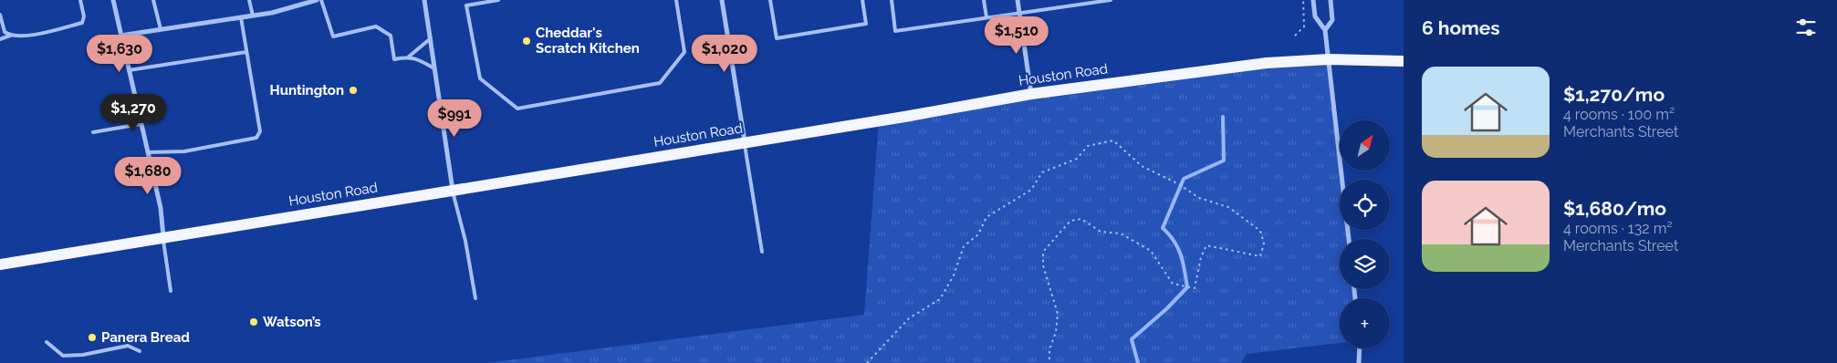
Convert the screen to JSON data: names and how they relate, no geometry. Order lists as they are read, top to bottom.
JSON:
{
  "streets": {
    "main road": ["Houston Road"]
  },
  "places": [
    "Cheddar's Scratch Kitchen",
    "Huntington",
    "Watson’s",
    "Panera Bread"
  ],
  "north": "top right",
  "page": {
    "heading": "6 homes",
    "price": [
      "$1,510",
      "$1,630",
      "$1,020",
      "$1,270",
      "$991",
      "$1,680"
    ],
    "list": [
      {
        "name": "$1,270/mo",
        "note": "4 rooms · 100 m² · Merchants Street"
      },
      {
        "name": "$1,680/mo",
        "note": "4 rooms · 132 m² · Merchants Street"
      }
    ],
    "map_buttons": "+"
  }
}
